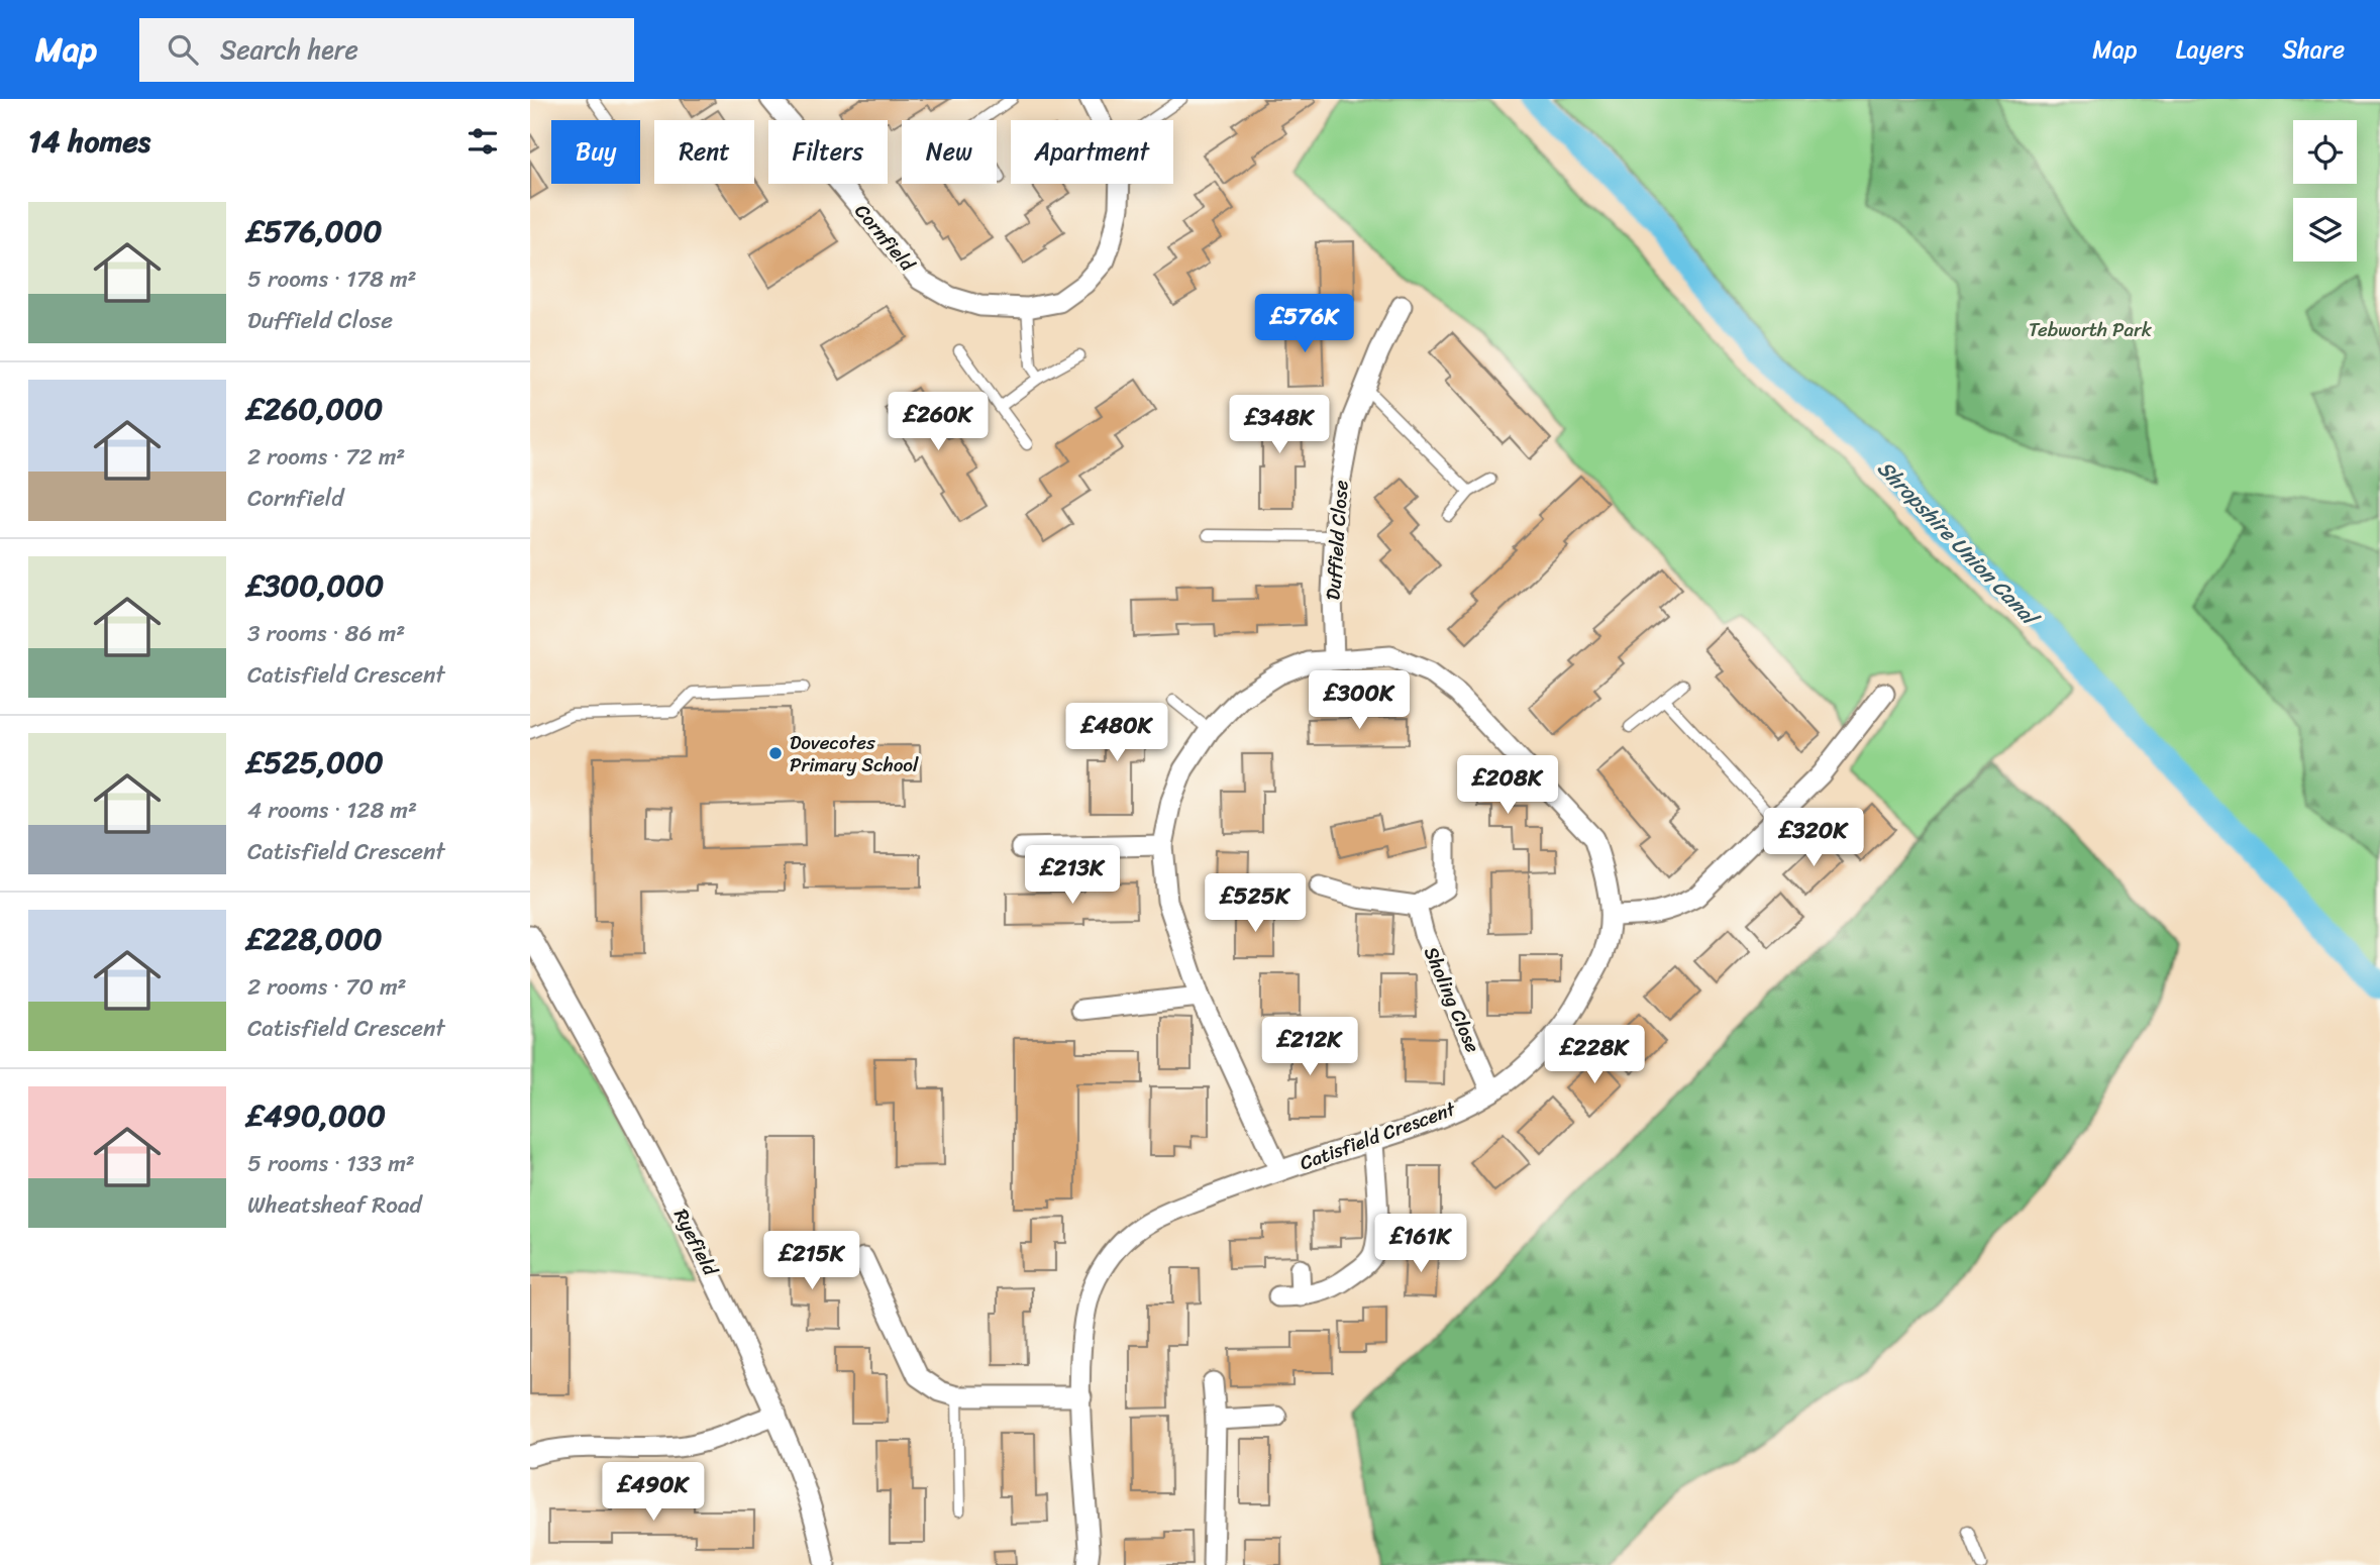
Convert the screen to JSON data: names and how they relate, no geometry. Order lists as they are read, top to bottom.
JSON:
{
  "streets": {
    "street": [
      "Cornfield",
      "Duffield Close",
      "Sholing Close",
      "Catisfield Crescent",
      "Ryefield"
    ]
  },
  "crossings": [
    ["Duffield Close", "Catisfield Crescent"],
    ["Sholing Close", "Catisfield Crescent"]
  ],
  "water": ["Shropshire Union Canal"],
  "parks": ["Tebworth Park"],
  "places": ["Dovecotes Primary School"],
  "page": {
    "header": "Map",
    "search": "Search here",
    "nav": ["Map", "Layers", "Share"],
    "heading": "14 homes",
    "chip": [
      "Buy",
      "Rent",
      "Filters",
      "New",
      "Apartment"
    ],
    "list": [
      {
        "name": "£576,000",
        "note": "5 rooms · 178 m² · Duffield Close"
      },
      {
        "name": "£260,000",
        "note": "2 rooms · 72 m² · Cornfield"
      },
      {
        "name": "£300,000",
        "note": "3 rooms · 86 m² · Catisfield Crescent"
      },
      {
        "name": "£525,000",
        "note": "4 rooms · 128 m² · Catisfield Crescent"
      },
      {
        "name": "£228,000",
        "note": "2 rooms · 70 m² · Catisfield Crescent"
      },
      {
        "name": "£490,000",
        "note": "5 rooms · 133 m² · Wheatsheaf Road"
      }
    ],
    "price": [
      "£576K",
      "£260K",
      "£348K",
      "£300K",
      "£480K",
      "£208K",
      "£320K",
      "£213K",
      "£525K",
      "£212K",
      "£228K",
      "£161K",
      "£215K",
      "£490K"
    ]
  }
}
